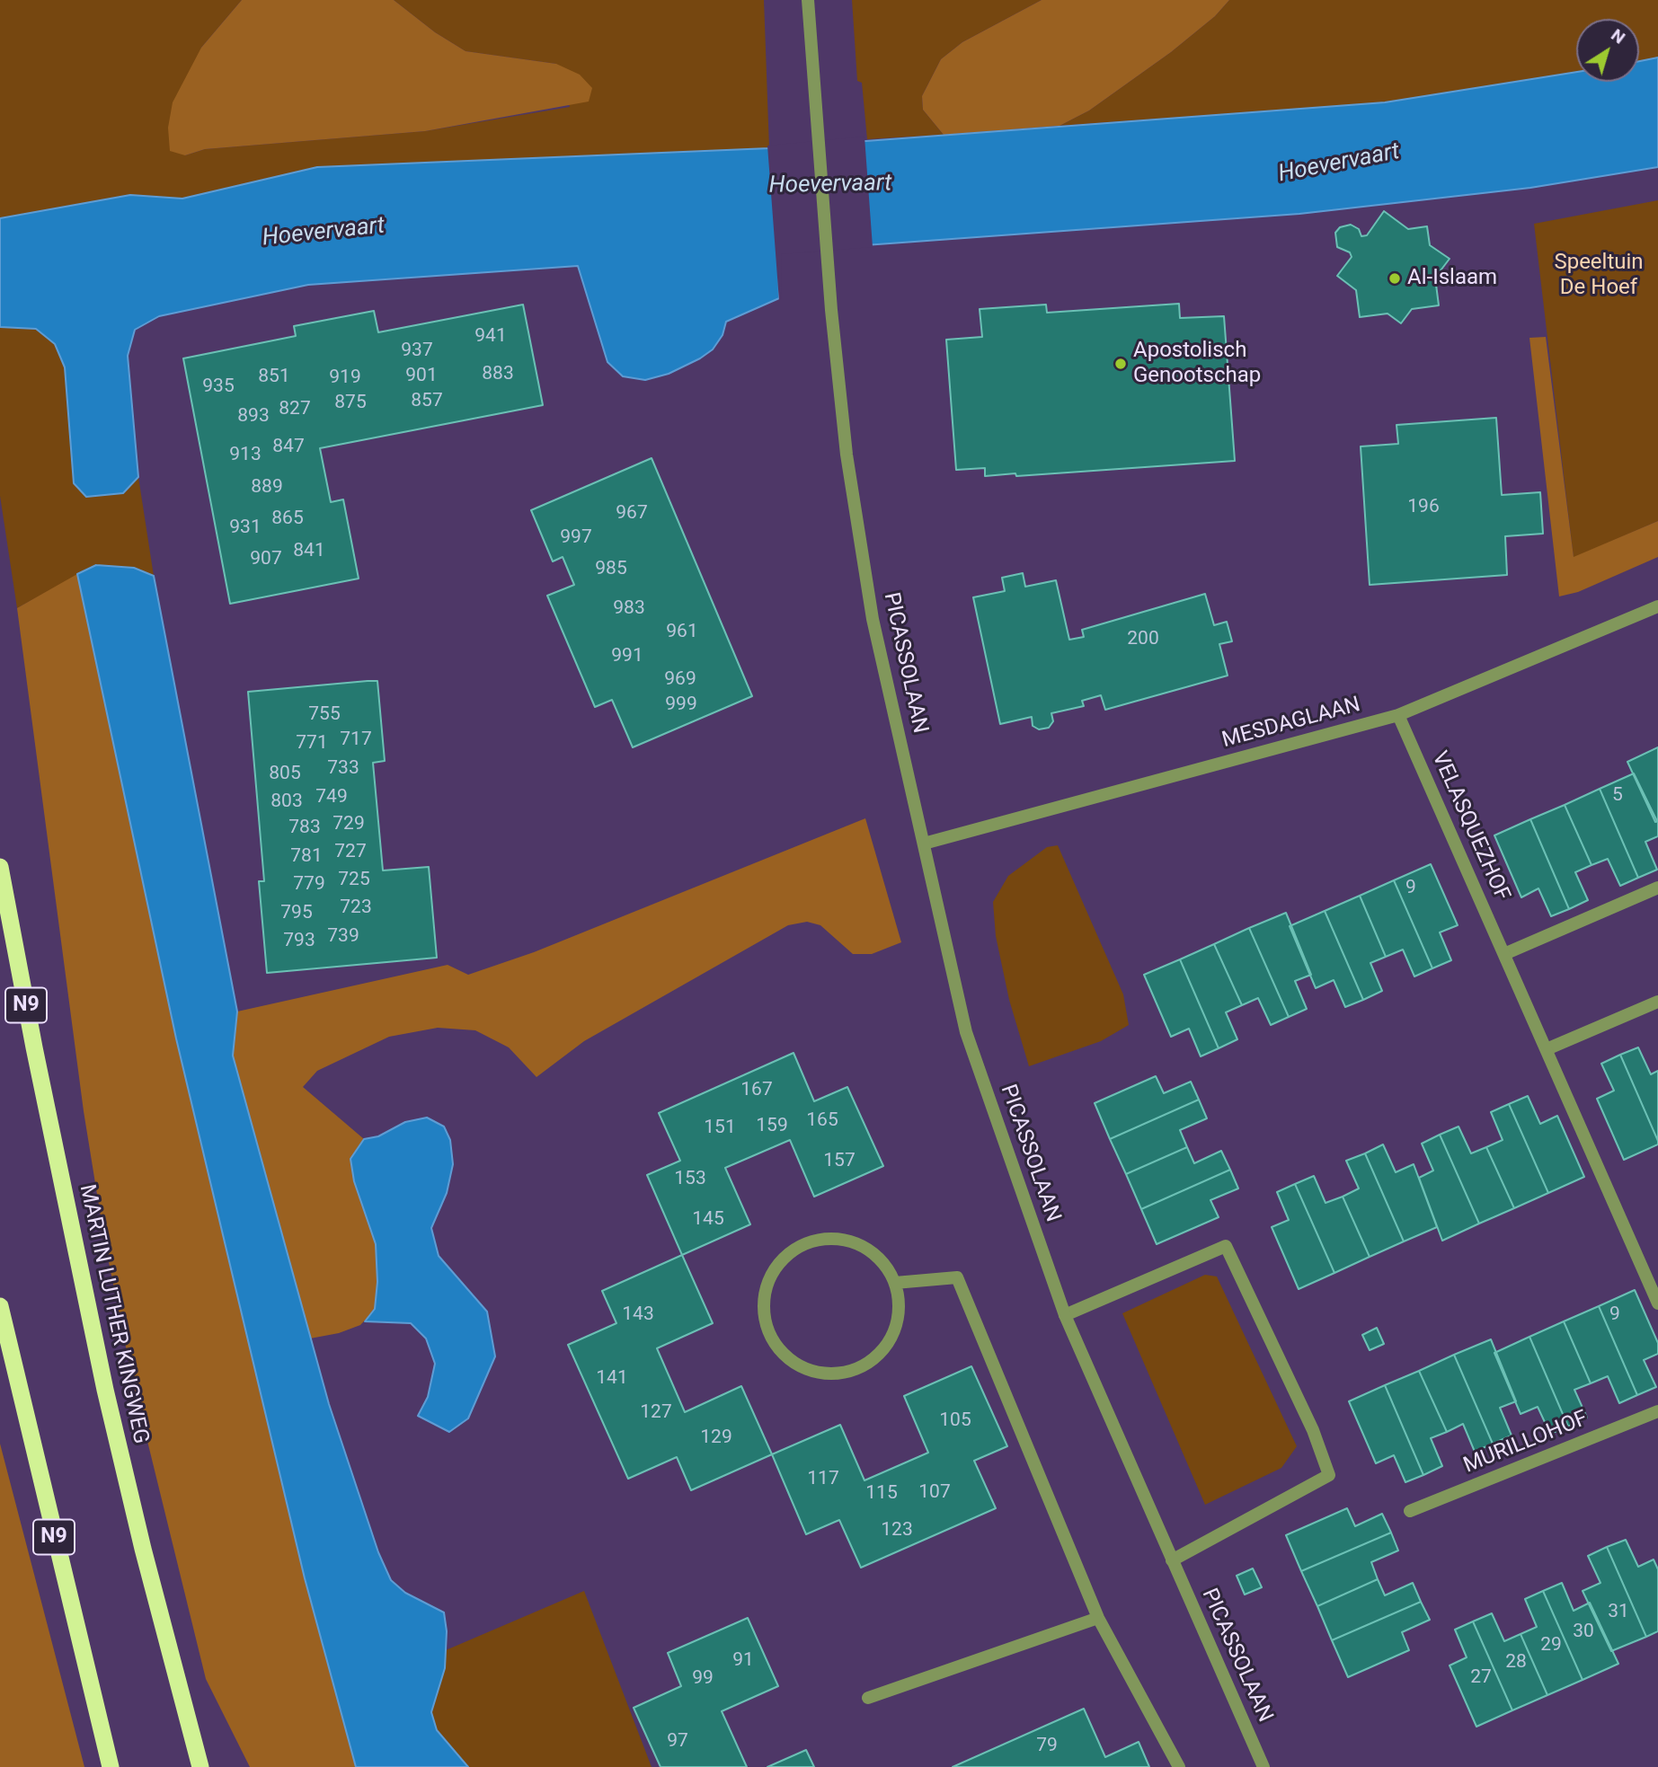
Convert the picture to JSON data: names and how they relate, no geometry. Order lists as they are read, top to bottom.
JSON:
{
  "streets": {
    "highway": ["N9", "MARTIN LUTHER KINGWEG"],
    "street": [
      "PICASSOLAAN",
      "MESDAGLAAN",
      "VELASQUEZHOF",
      "MURILLOHOF"
    ]
  },
  "crossings": [
    ["PICASSOLAAN", "MESDAGLAAN"],
    ["MESDAGLAAN", "VELASQUEZHOF"]
  ],
  "water": ["Hoevervaart"],
  "parks": ["Speeltuin De Hoef"],
  "places": ["Al-Islaam", "Apostolisch Genootschap"],
  "house_numbers": [
    "941",
    "937",
    "883",
    "901",
    "851",
    "919",
    "935",
    "857",
    "875",
    "827",
    "893",
    "847",
    "913",
    "889",
    "196",
    "967",
    "865",
    "931",
    "997",
    "841",
    "907",
    "985",
    "983",
    "961",
    "200",
    "991",
    "969",
    "999",
    "755",
    "717",
    "771",
    "733",
    "805",
    "5",
    "749",
    "803",
    "729",
    "783",
    "727",
    "781",
    "725",
    "779",
    "9",
    "723",
    "795",
    "739",
    "793",
    "167",
    "165",
    "159",
    "151",
    "157",
    "153",
    "145",
    "143",
    "9",
    "141",
    "127",
    "105",
    "129",
    "117",
    "107",
    "115",
    "123",
    "31",
    "30",
    "29",
    "91",
    "28",
    "27",
    "99",
    "97",
    "79"
  ],
  "north": "top right"
}
